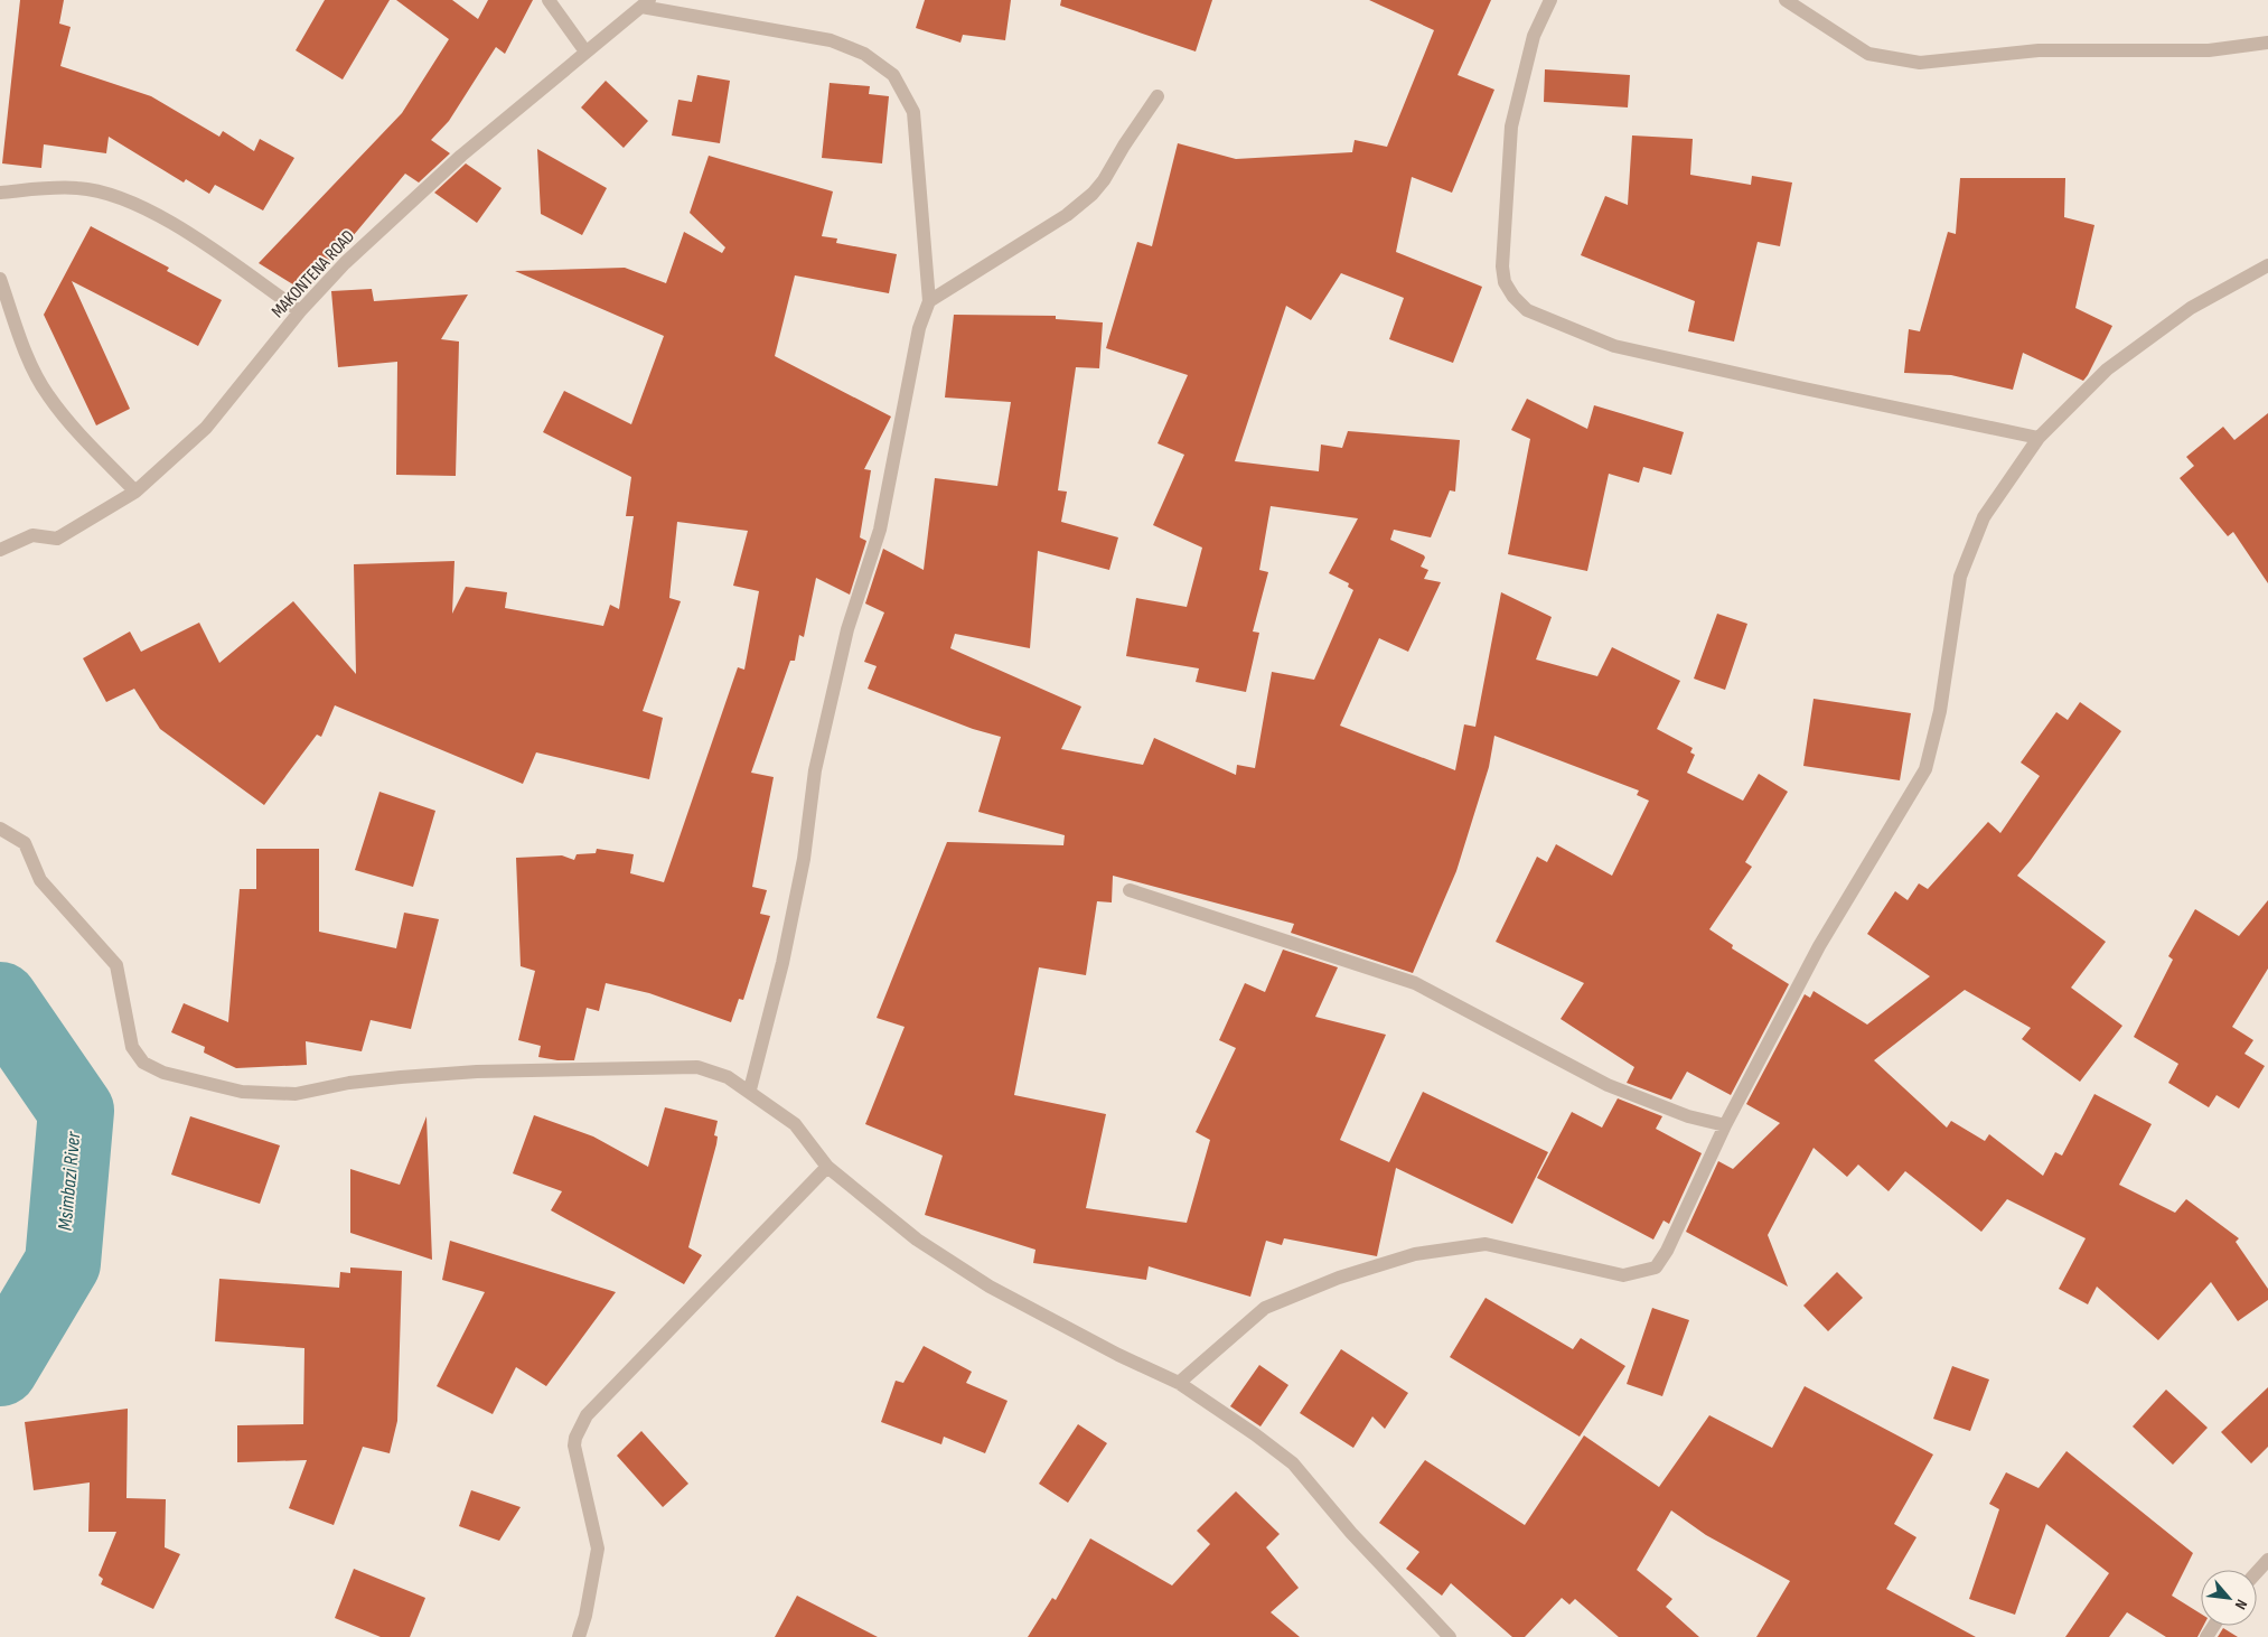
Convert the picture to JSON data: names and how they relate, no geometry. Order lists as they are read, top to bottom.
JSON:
{
  "streets": {
    "street": ["MAKONTENA ROAD"]
  },
  "water": ["Msimbazi River"],
  "north": "bottom right"
}
